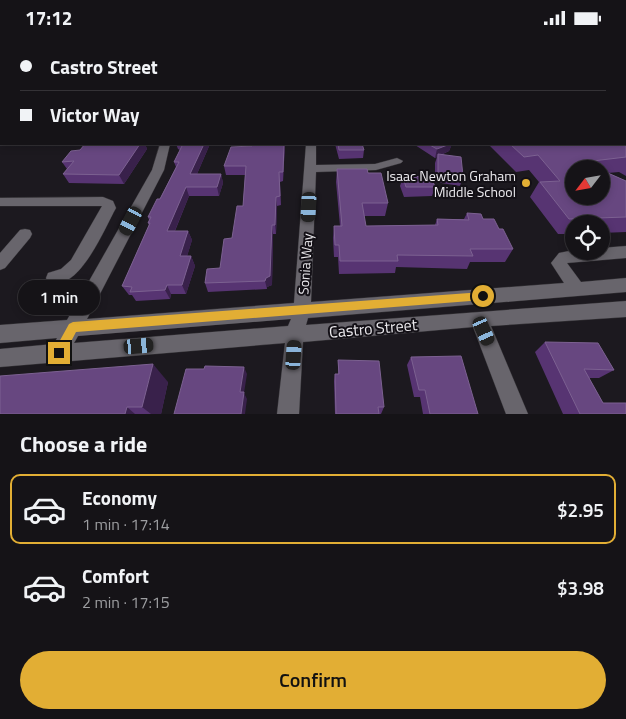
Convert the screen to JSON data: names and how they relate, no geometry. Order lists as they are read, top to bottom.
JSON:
{
  "streets": {
    "street": ["Sonia Way", "Castro Street"]
  },
  "crossings": [
    ["Sonia Way", "Castro Street"]
  ],
  "places": ["Isaac Newton Graham Middle School"],
  "north": "bottom left",
  "page": {
    "status": "17:12",
    "banner": ["Castro Street", "Victor Way"],
    "bubble": "1 min",
    "heading": "Choose a ride",
    "list": [
      {
        "name": "Economy",
        "note": "1 min · 17:14",
        "value": "$2.95"
      },
      {
        "name": "Comfort",
        "note": "2 min · 17:15",
        "value": "$3.98"
      }
    ],
    "buttons": "Confirm"
  }
}
